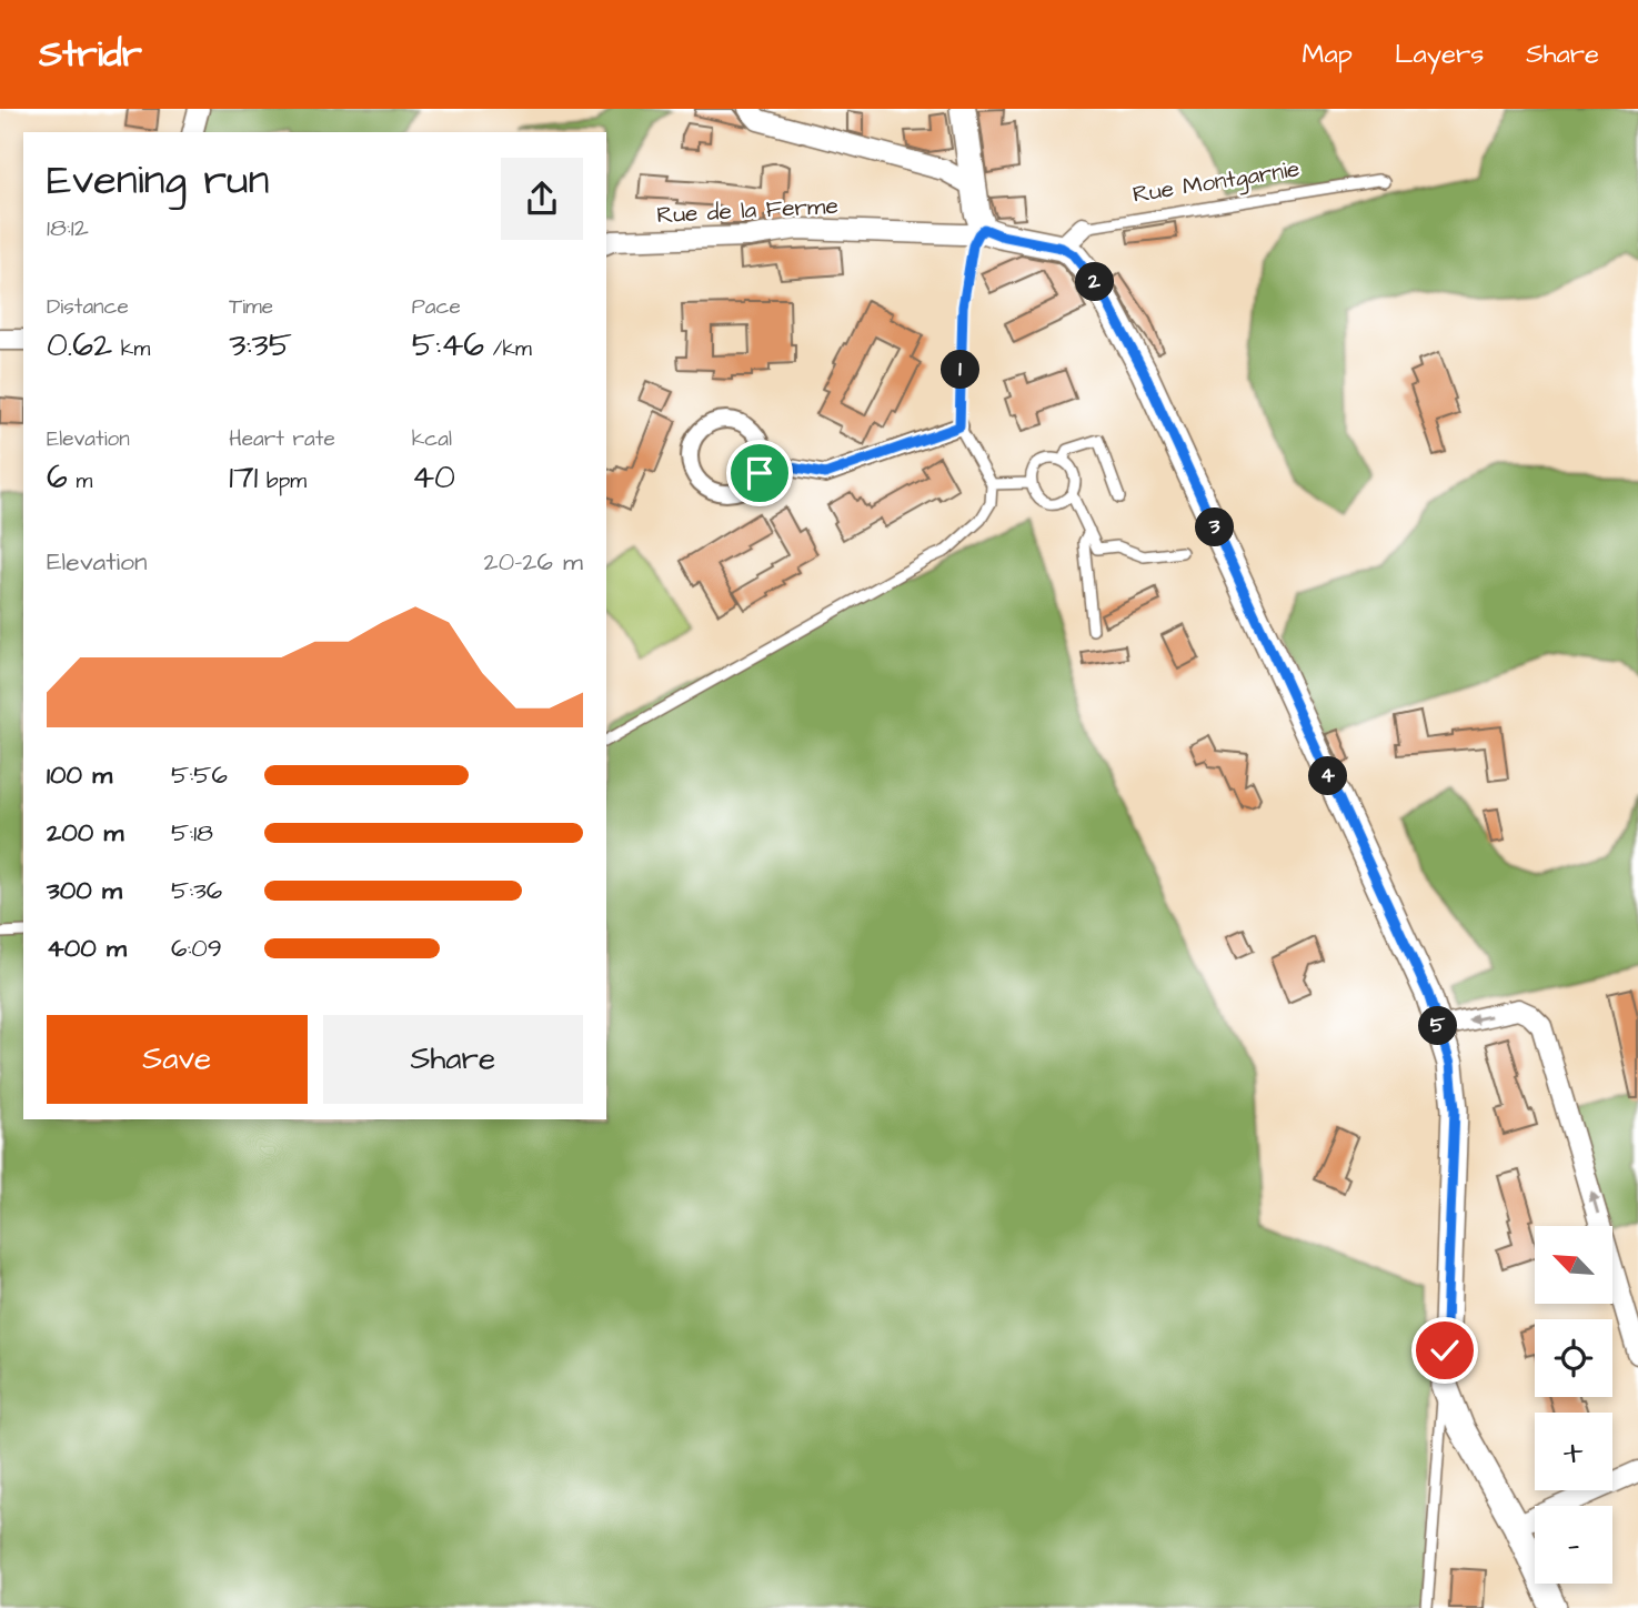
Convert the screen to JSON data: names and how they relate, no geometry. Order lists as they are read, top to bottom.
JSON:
{
  "streets": {
    "street": ["Rue Montgarnie", "Rue de la Ferme"]
  },
  "north": "top left",
  "page": {
    "header": "Stridr",
    "nav": ["Map", "Layers", "Share"],
    "heading": ["Evening run", "18:12"],
    "pins": [
      "2",
      "1",
      "3",
      "4",
      "5"
    ],
    "stats": [
      ["Distance", "0.62 km"],
      ["Time", "3:35"],
      ["Pace", "5:46 /km"],
      ["Elevation", "6 m"],
      ["Heart rate", "171 bpm"],
      ["kcal", "40"]
    ],
    "chart": ["Elevation", "20–26 m"],
    "list": [
      {
        "name": "100 m",
        "note": "5:56"
      },
      {
        "name": "200 m",
        "note": "5:18"
      },
      {
        "name": "300 m",
        "note": "5:36"
      },
      {
        "name": "400 m",
        "note": "6:09"
      }
    ],
    "buttons": ["Save", "Share"],
    "map_buttons": ["+", "−"]
  }
}
